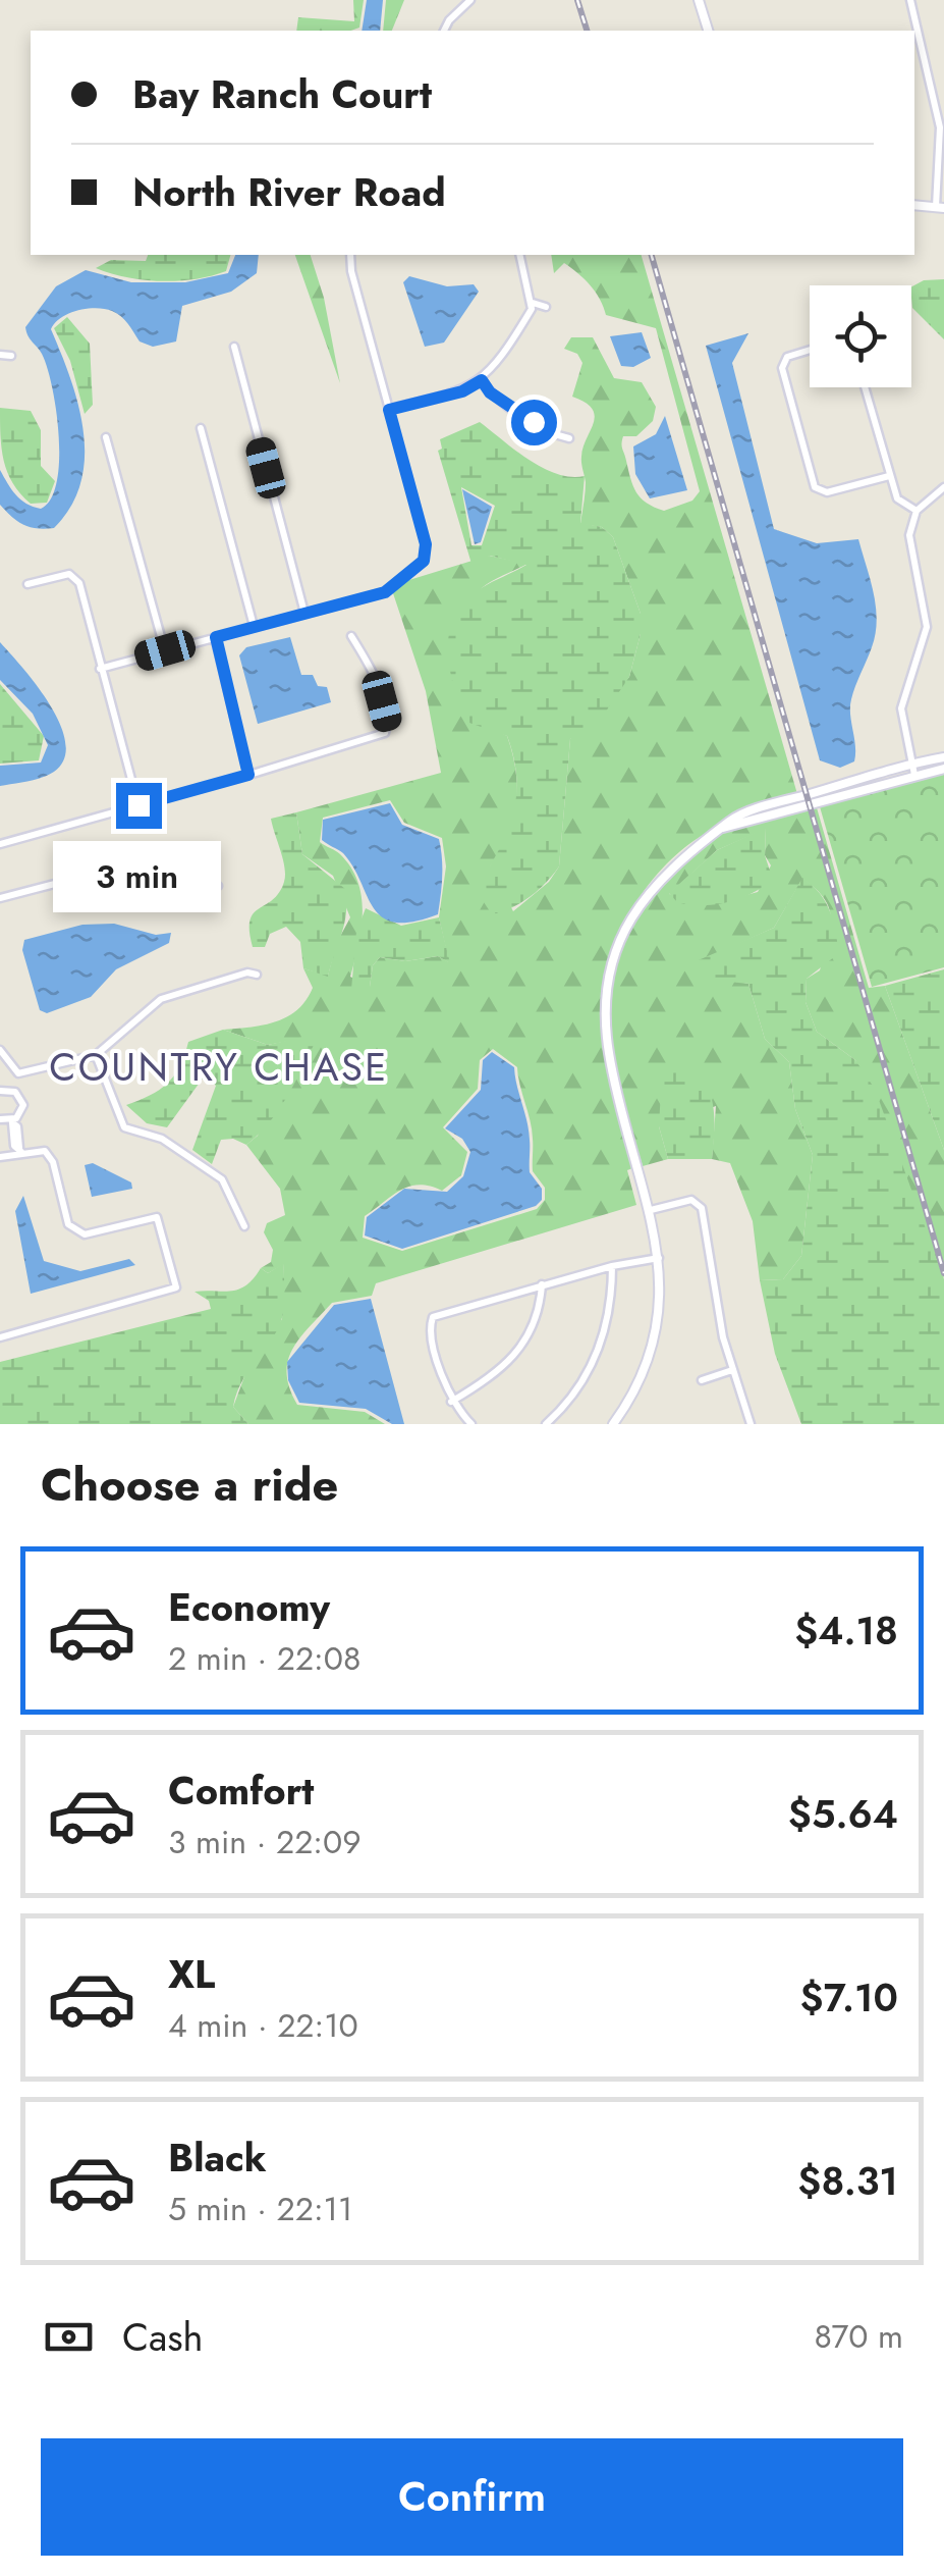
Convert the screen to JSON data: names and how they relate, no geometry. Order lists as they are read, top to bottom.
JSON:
{
  "districts": ["COUNTRY CHASE"],
  "page": {
    "banner": ["Bay Ranch Court", "North River Road"],
    "bubble": "3 min",
    "heading": "Choose a ride",
    "list": [
      {
        "name": "Economy",
        "note": "2 min · 22:08",
        "value": "$4.18"
      },
      {
        "name": "Comfort",
        "note": "3 min · 22:09",
        "value": "$5.64"
      },
      {
        "name": "XL",
        "note": "4 min · 22:10",
        "value": "$7.10"
      },
      {
        "name": "Black",
        "note": "5 min · 22:11",
        "value": "$8.31"
      }
    ],
    "pay": ["Cash", "870 m"],
    "buttons": "Confirm"
  }
}
